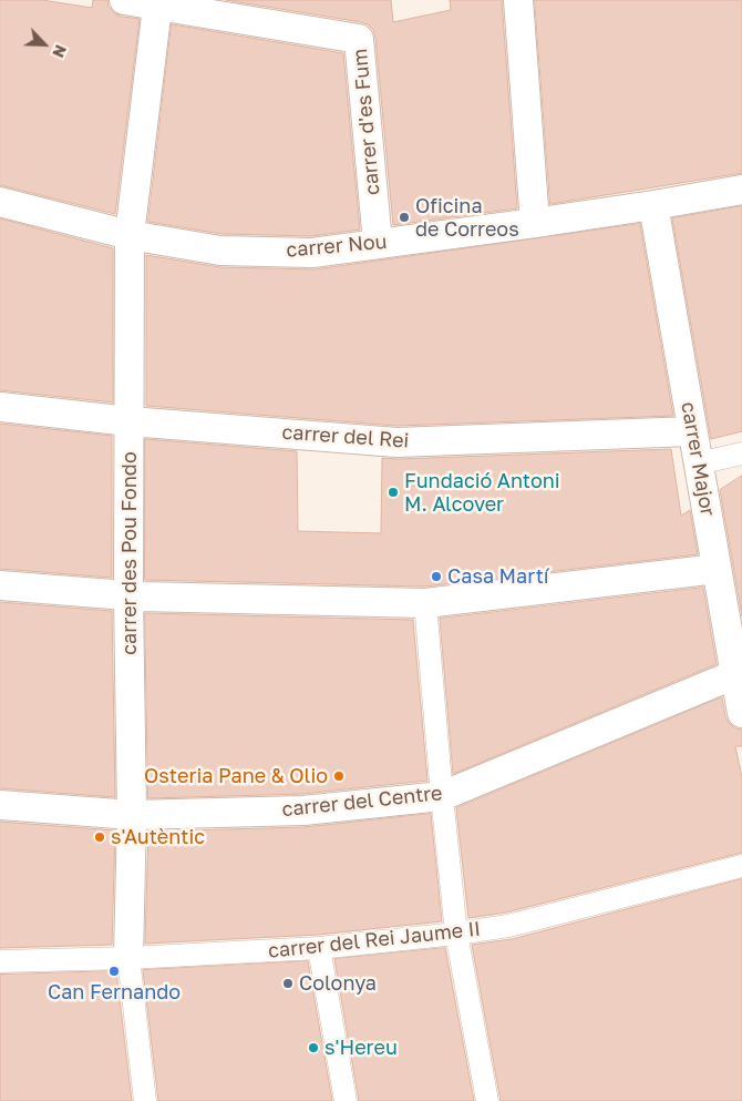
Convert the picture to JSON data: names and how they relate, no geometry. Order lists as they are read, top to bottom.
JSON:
{
  "streets": {
    "street": [
      "carrer d'es Fum",
      "carrer Nou",
      "carrer del Rei",
      "carrer Major",
      "carrer des Pou Fondo",
      "carrer del Centre",
      "carrer del Rei Jaume II"
    ]
  },
  "crossings": [
    ["carrer d'es Fum", "carrer Nou"],
    ["carrer d'es Fum", "carrer des Pou Fondo"],
    ["carrer Nou", "carrer Major"],
    ["carrer Nou", "carrer des Pou Fondo"],
    ["carrer del Rei", "carrer Major"],
    ["carrer del Rei", "carrer des Pou Fondo"],
    ["carrer Major", "carrer del Centre"],
    ["carrer des Pou Fondo", "carrer del Centre"],
    ["carrer des Pou Fondo", "carrer del Rei Jaume II"]
  ],
  "places": [
    "Oficina de Correos",
    "Fundació Antoni M. Alcover",
    "Casa Martí",
    "Osteria Pane & Olio",
    "s'Autèntic",
    "Can Fernando",
    "Colonya",
    "s'Hereu"
  ],
  "north": "bottom right"
}
